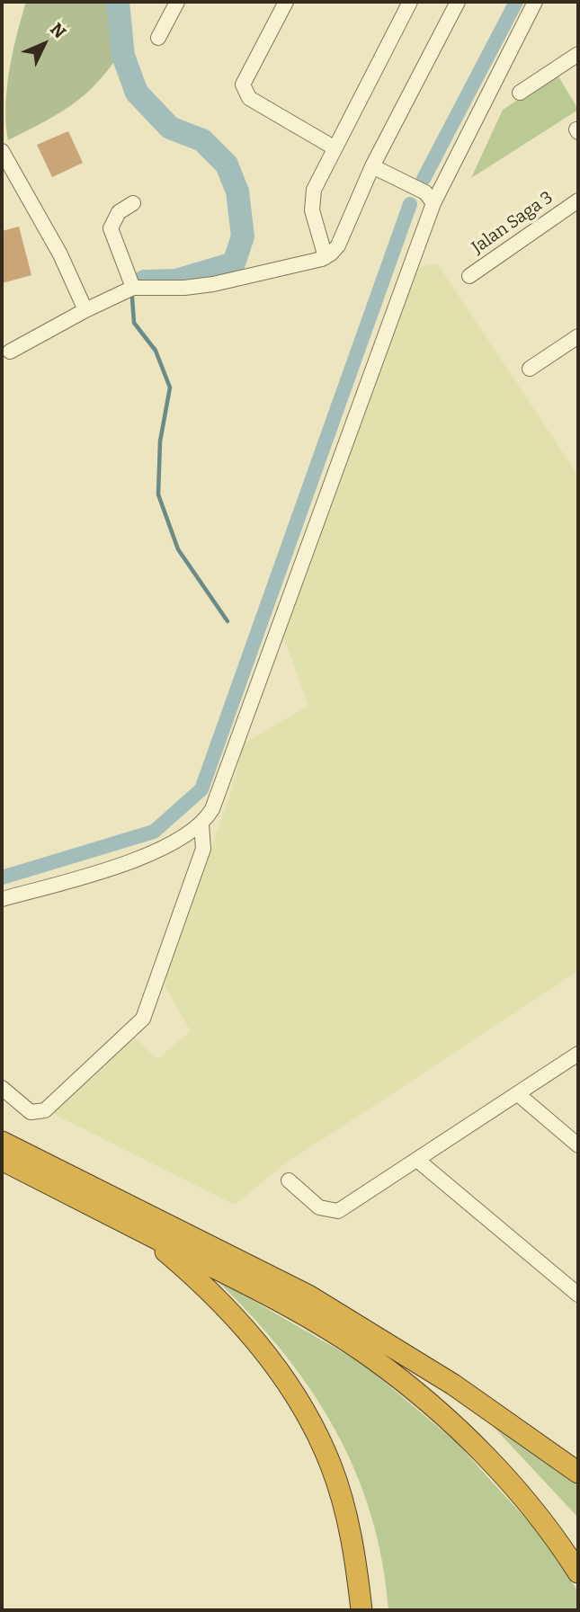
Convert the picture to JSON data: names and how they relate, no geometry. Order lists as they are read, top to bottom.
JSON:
{
  "streets": {
    "street": ["Jalan Saga 3"]
  },
  "north": "top right"
}
